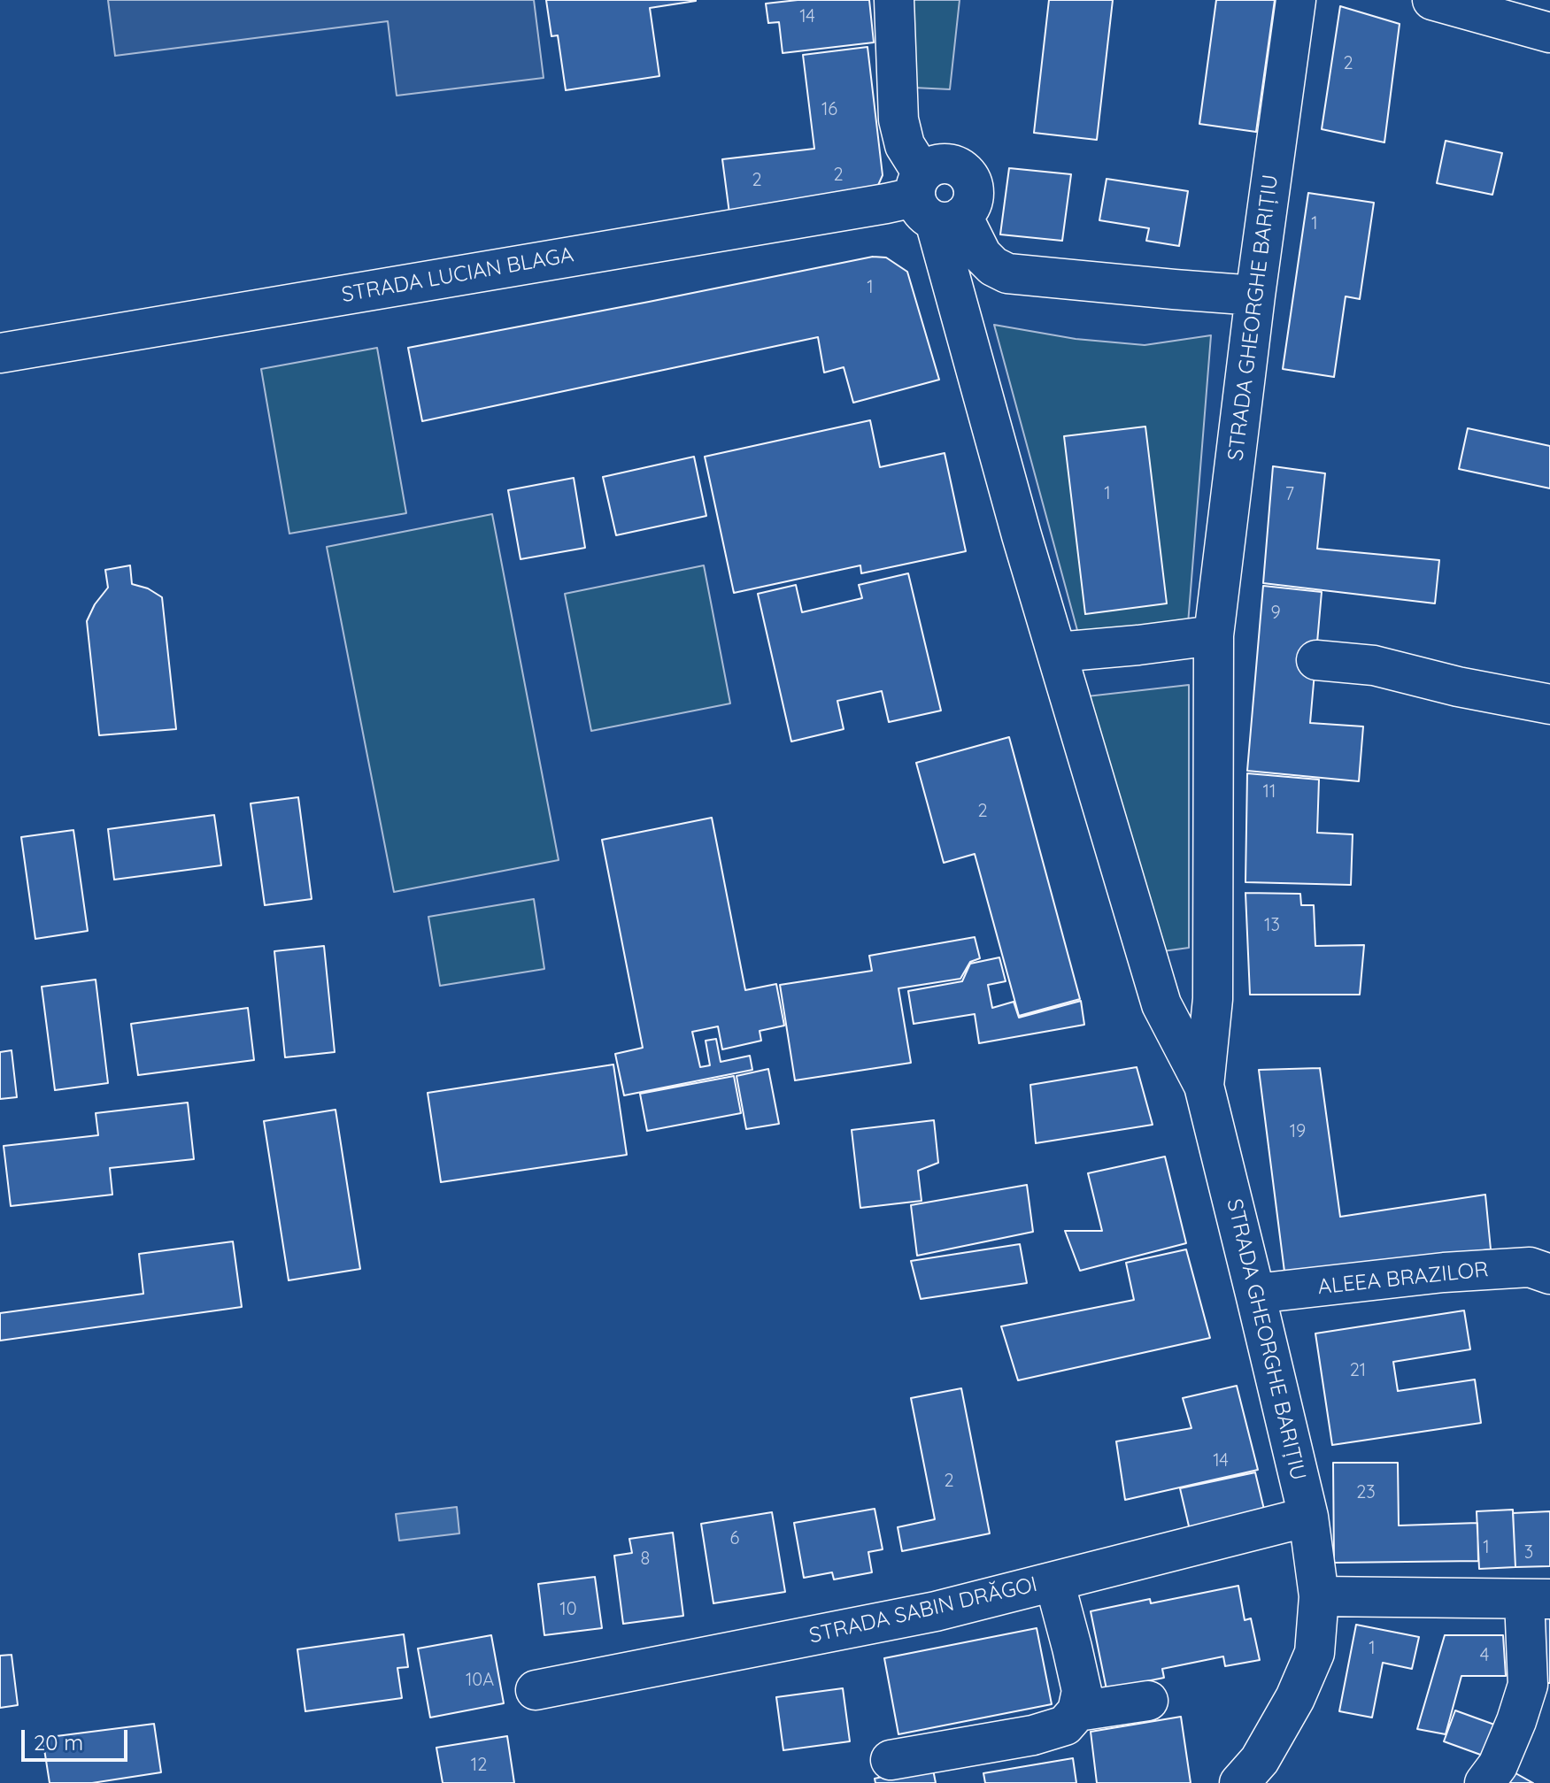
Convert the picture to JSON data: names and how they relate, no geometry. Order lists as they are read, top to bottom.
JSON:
{
  "streets": {
    "street": [
      "STRADA LUCIAN BLAGA",
      "STRADA GHEORGHE BARIȚIU",
      "ALEEA BRAZILOR",
      "STRADA SABIN DRĂGOI"
    ]
  },
  "crossings": [
    ["STRADA LUCIAN BLAGA", "STRADA GHEORGHE BARIȚIU"],
    ["STRADA GHEORGHE BARIȚIU", "ALEEA BRAZILOR"],
    ["STRADA GHEORGHE BARIȚIU", "STRADA SABIN DRĂGOI"]
  ],
  "house_numbers": [
    "14",
    "2",
    "16",
    "2",
    "2",
    "1",
    "1",
    "1",
    "7",
    "9",
    "11",
    "2",
    "13",
    "19",
    "21",
    "14",
    "2",
    "23",
    "6",
    "1",
    "3",
    "8",
    "10",
    "1",
    "4",
    "10A",
    "12"
  ],
  "scale_bar": "20 m"
}
